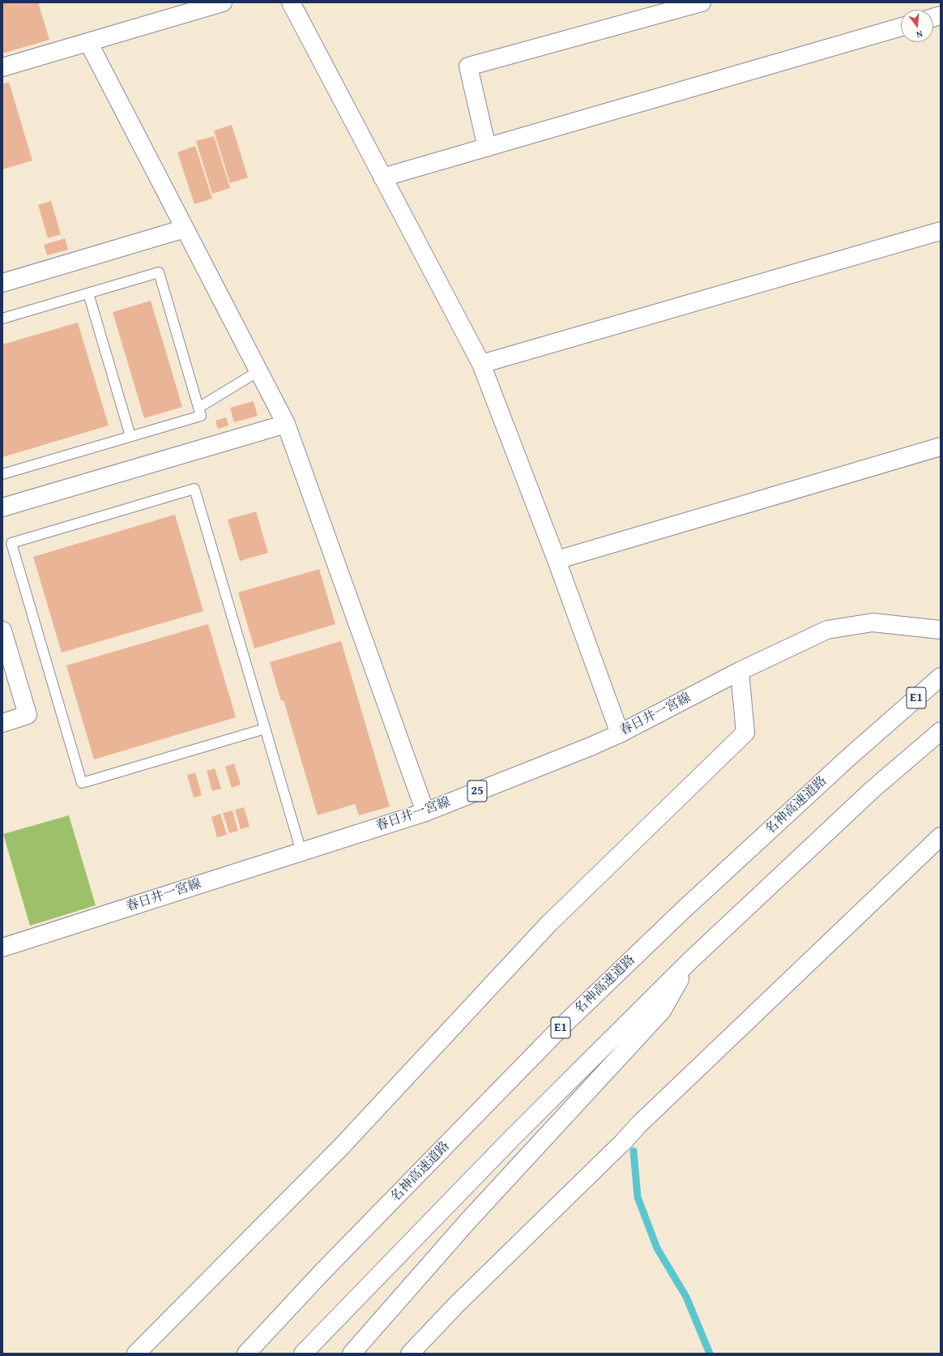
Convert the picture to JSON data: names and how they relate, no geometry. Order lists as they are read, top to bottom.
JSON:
{
  "streets": {
    "main road": [
      "E1",
      "春日井一宮線",
      "25",
      "名神高速道路"
    ]
  },
  "north": "bottom"
}
